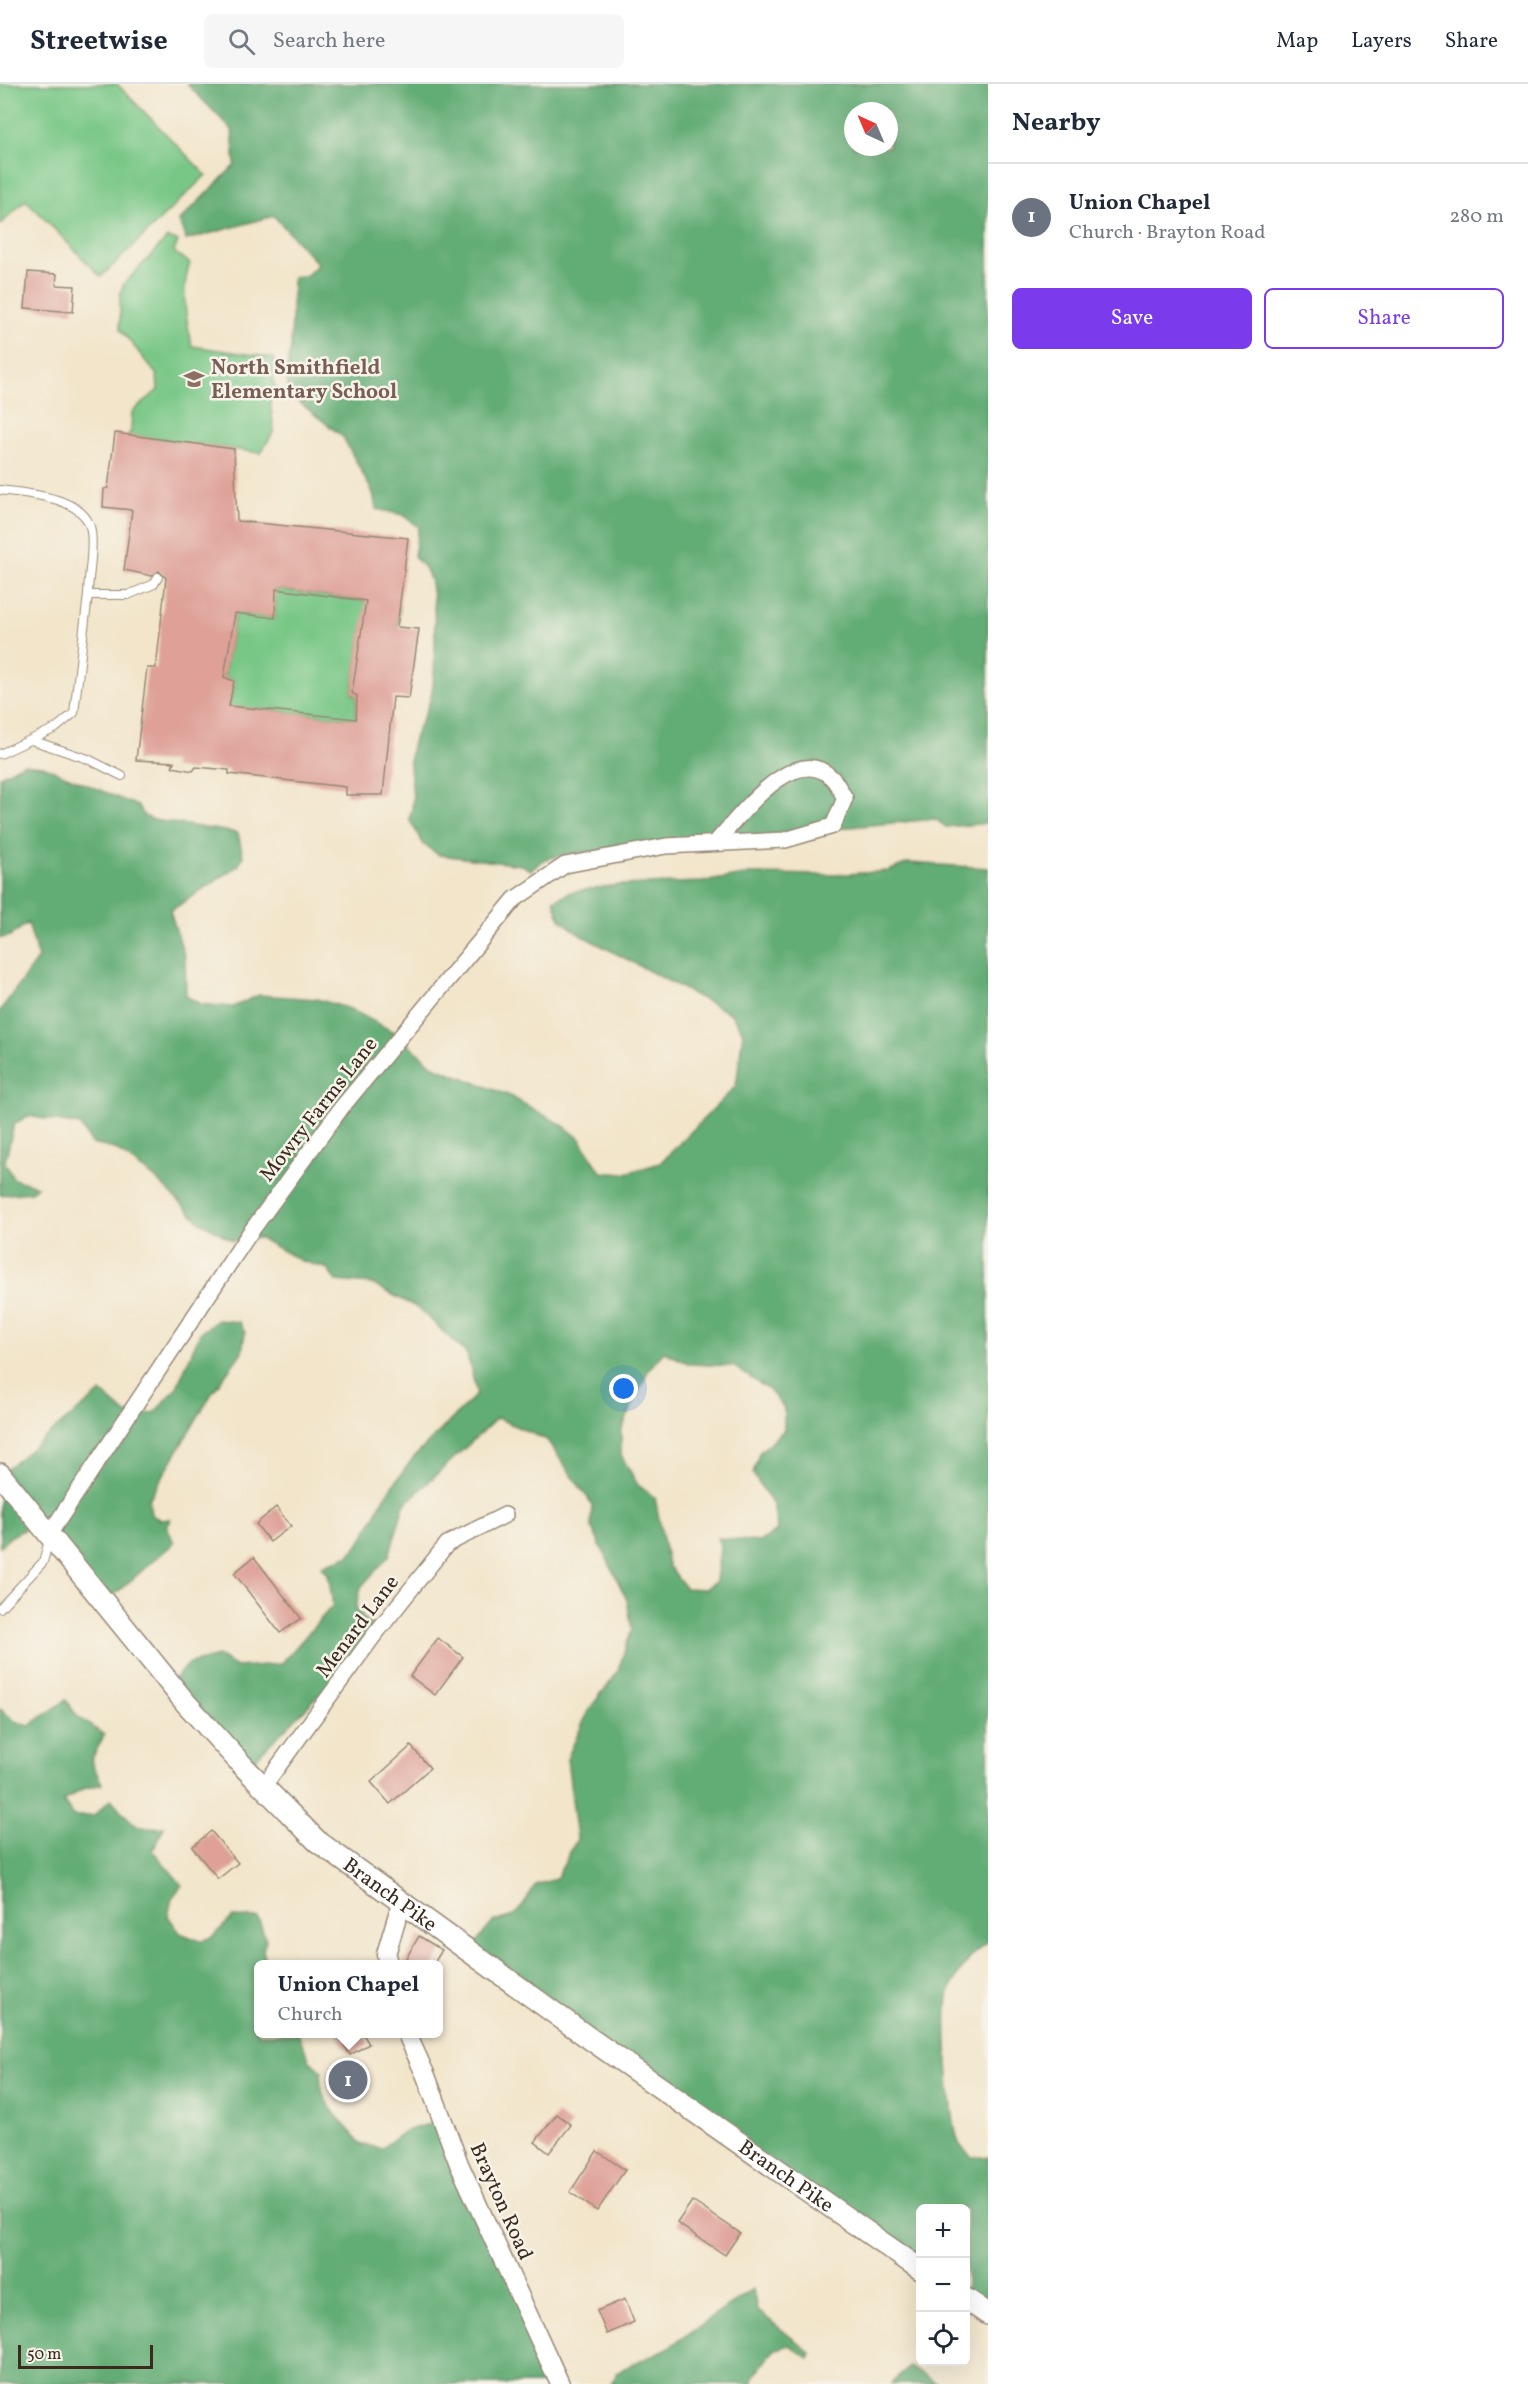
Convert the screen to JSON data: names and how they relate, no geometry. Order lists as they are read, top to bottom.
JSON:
{
  "streets": {
    "main road": ["Branch Pike"],
    "street": ["Mowry Farms Lane", "Menard Lane", "Brayton Road"]
  },
  "crossings": [
    ["Mowry Farms Lane", "Branch Pike"],
    ["Menard Lane", "Branch Pike"]
  ],
  "places": {
    "school or university": ["North Smithfield Elementary School"]
  },
  "scale_bar": "50 m",
  "north": "top left",
  "page": {
    "header": "Streetwise",
    "search": "Search here",
    "nav": ["Map", "Layers", "Share"],
    "heading": "Nearby",
    "list": [
      {
        "mark": "1",
        "name": "Union Chapel",
        "note": "Church · Brayton Road",
        "value": "280 m"
      }
    ],
    "buttons": ["Save", "Share"],
    "popup": ["Union Chapel", "Church"],
    "pins": "1",
    "map_buttons": ["+", "−"],
    "scale": "50 m"
  }
}
